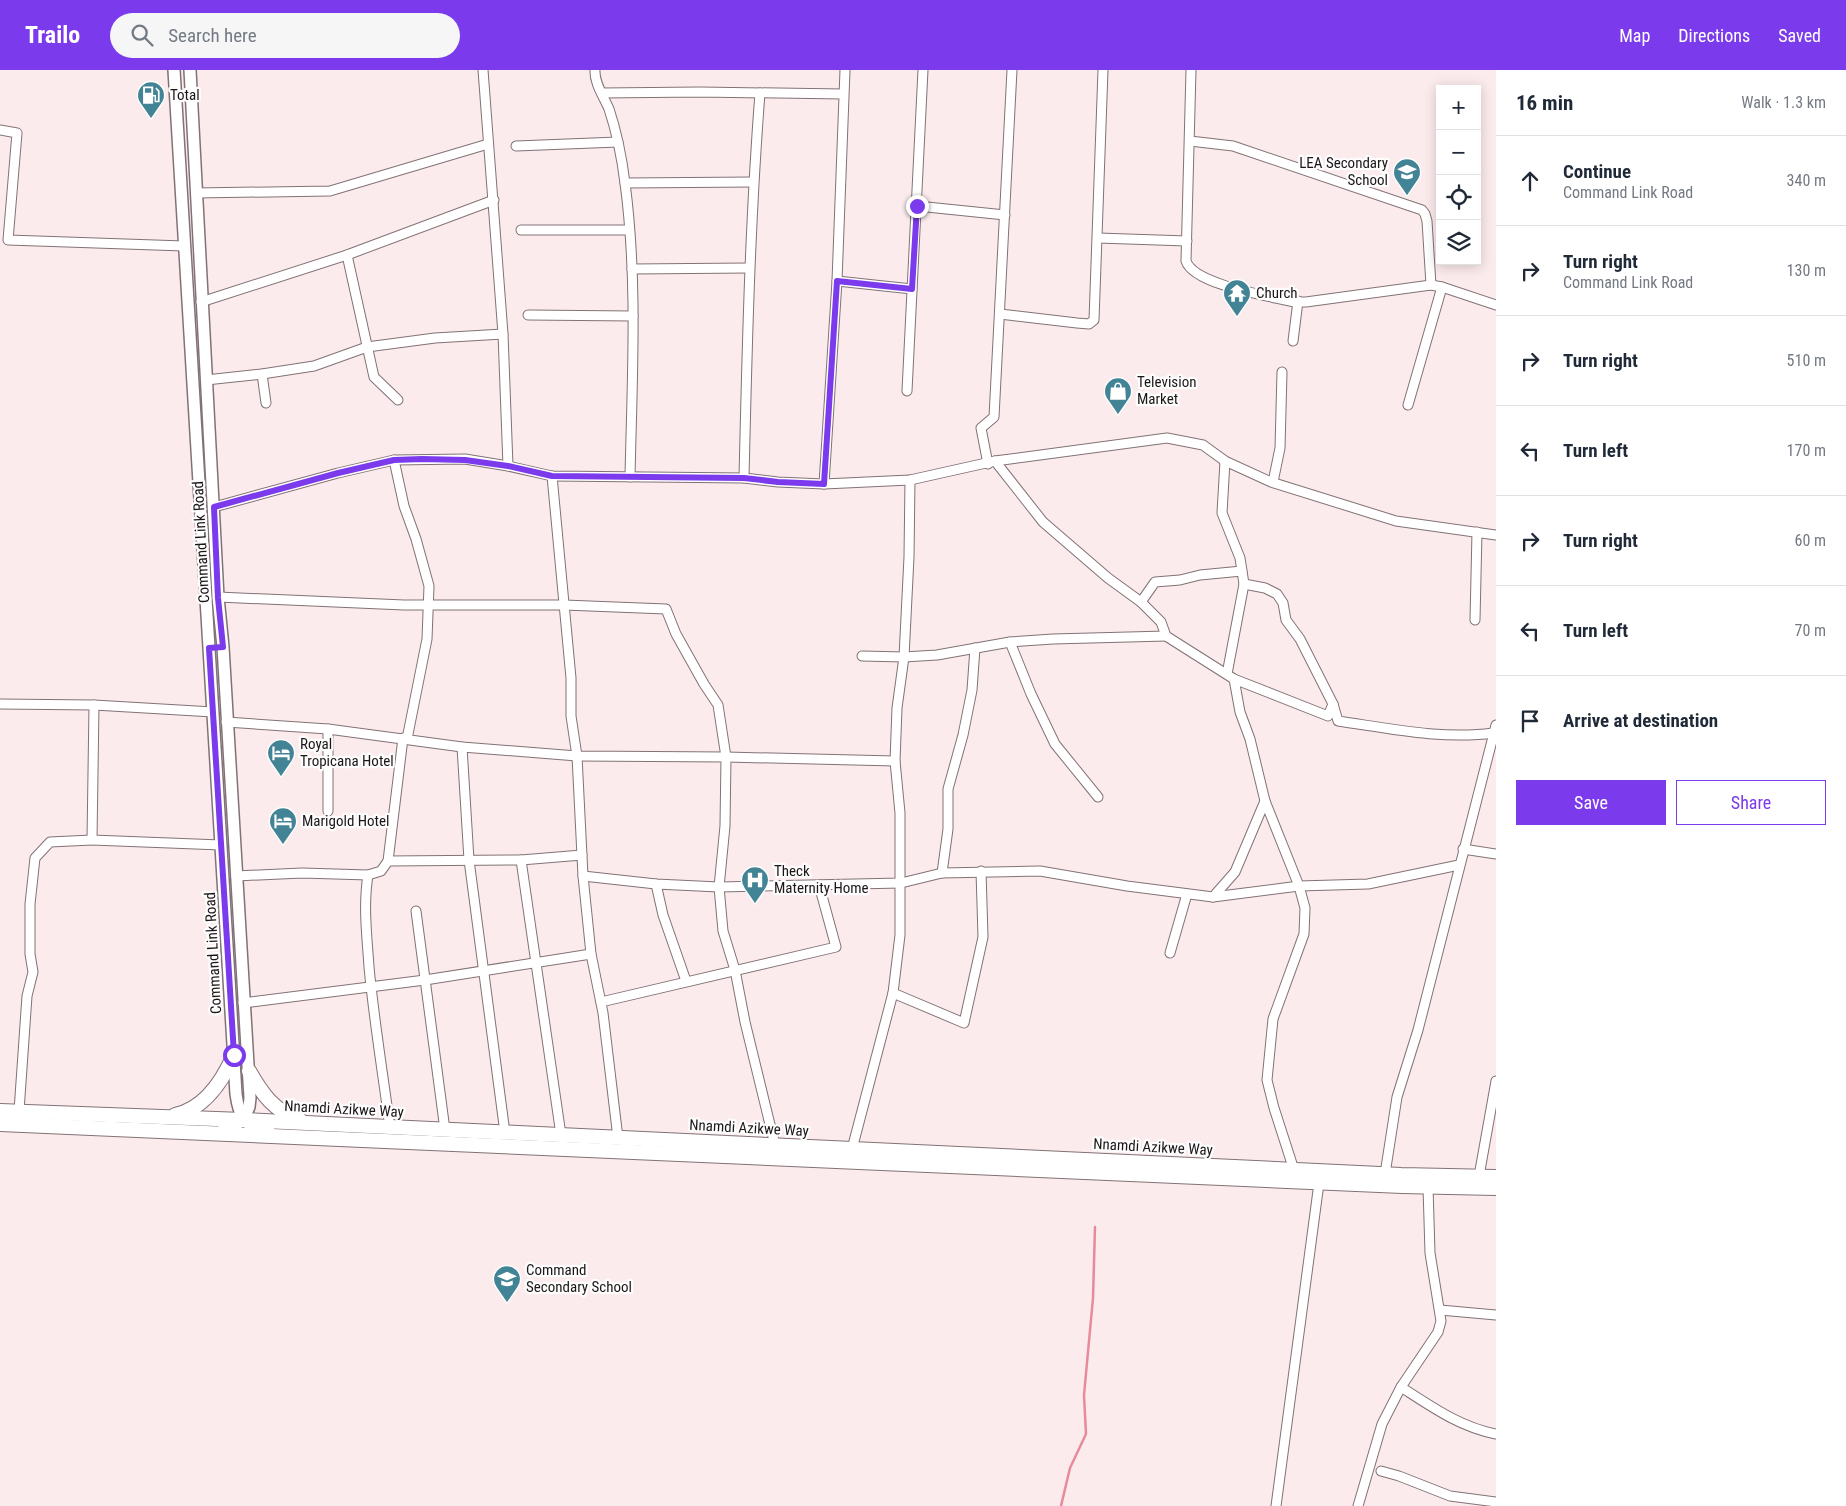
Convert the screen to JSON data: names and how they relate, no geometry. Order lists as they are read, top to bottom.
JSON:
{
  "streets": {
    "highway": ["Nnamdi Azikwe Way"],
    "main road": ["Command Link Road"]
  },
  "crossings": [
    ["Command Link Road", "Nnamdi Azikwe Way"]
  ],
  "places": {
    "fuel station": ["Total"],
    "school or university": ["LEA Secondary School", "Command Secondary School"],
    "temple": ["Church"],
    "shop": ["Television Market"],
    "hotel": ["Royal Tropicana Hotel", "Marigold Hotel"],
    "hospital": ["Theck Maternity Home"]
  },
  "page": {
    "header": "Trailo",
    "search": "Search here",
    "nav": ["Map", "Directions", "Saved"],
    "heading": ["16 min", "Walk · 1.3 km"],
    "map_buttons": ["+", "−"],
    "list": [
      ["Continue", "Command Link Road", "340 m"],
      ["Turn right", "Command Link Road", "130 m"],
      ["Turn right", "510 m"],
      ["Turn left", "170 m"],
      ["Turn right", "60 m"],
      ["Turn left", "70 m"],
      "Arrive at destination"
    ],
    "buttons": ["Save", "Share"]
  }
}
